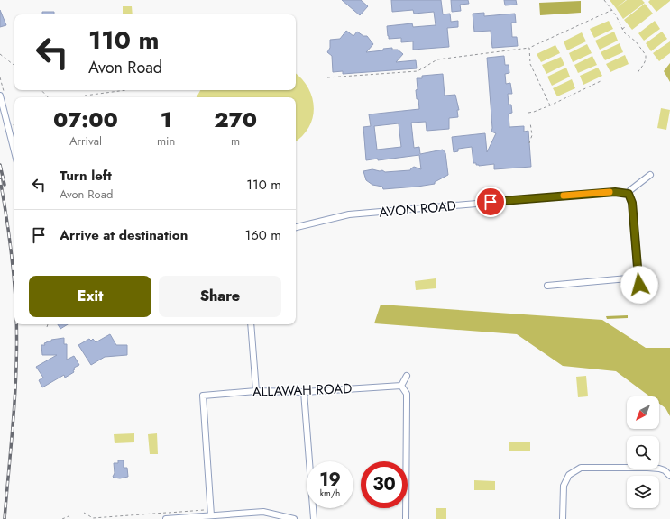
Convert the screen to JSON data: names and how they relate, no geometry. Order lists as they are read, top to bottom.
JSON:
{
  "streets": {
    "street": ["AVON ROAD", "ALLAWAH ROAD"]
  },
  "north": "bottom left",
  "page": {
    "turn": ["110 m", "Avon Road"],
    "eta": [
      "07:00",
      "Arrival",
      "1",
      "min",
      "270",
      "m"
    ],
    "list": [
      {
        "name": "Turn left",
        "note": "Avon Road",
        "value": "110 m"
      },
      {
        "name": "Arrive at destination",
        "value": "160 m"
      }
    ],
    "buttons": ["Exit", "Share"],
    "speed": "19 km/h",
    "limit": "30"
  }
}
